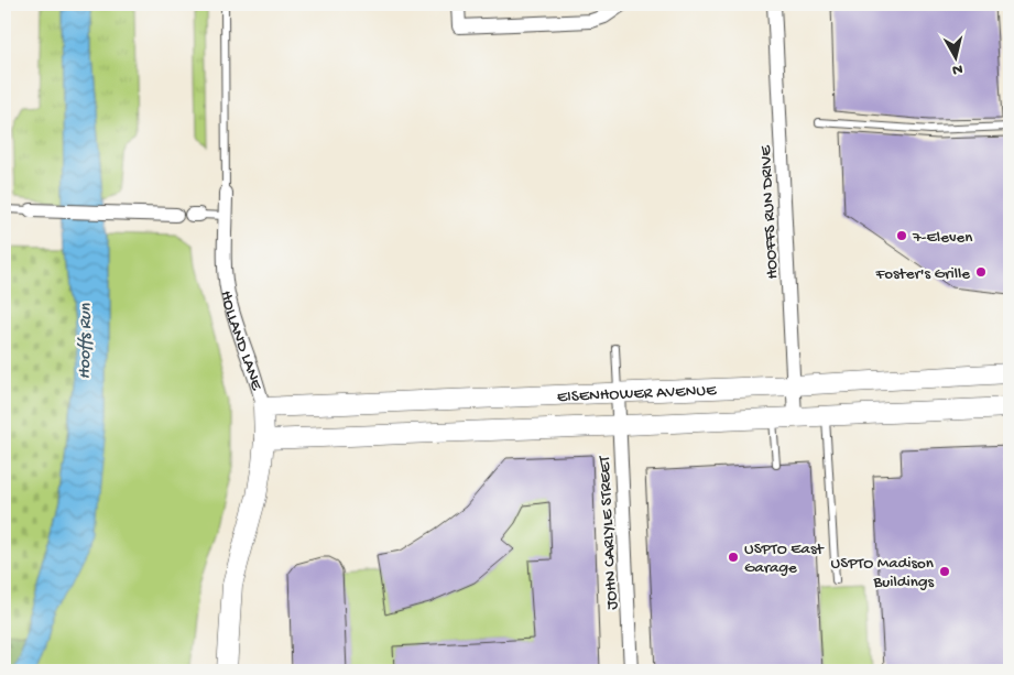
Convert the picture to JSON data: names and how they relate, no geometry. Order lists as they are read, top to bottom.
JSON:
{
  "streets": {
    "main road": ["HOLLAND LANE", "EISENHOWER AVENUE"],
    "street": ["HOOFFS RUN DRIVE", "JOHN CARLYLE STREET"]
  },
  "crossings": [
    ["HOOFFS RUN DRIVE", "EISENHOWER AVENUE"],
    ["HOLLAND LANE", "EISENHOWER AVENUE"],
    ["EISENHOWER AVENUE", "JOHN CARLYLE STREET"]
  ],
  "water": ["Hooffs Run"],
  "places": [
    "7-Eleven",
    "Foster's Grille",
    "USPTO East Garage",
    "USPTO Madison Buildings"
  ],
  "north": "bottom"
}
